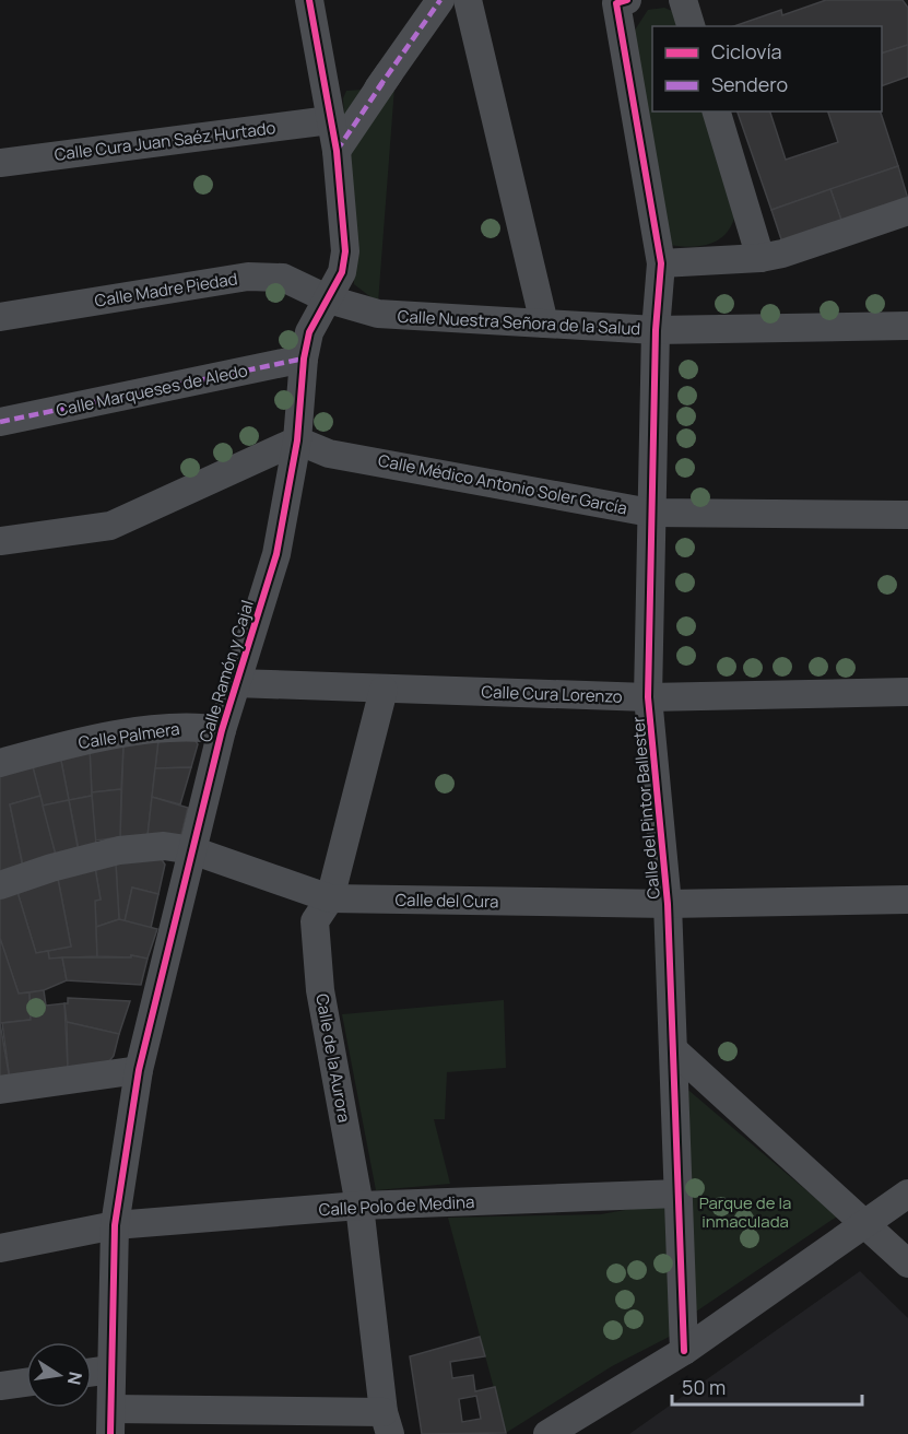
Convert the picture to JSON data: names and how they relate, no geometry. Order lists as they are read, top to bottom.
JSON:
{
  "streets": {
    "street": [
      "Calle Cura Juan Saéz Hurtado",
      "Calle Madre Piedad",
      "Calle Nuestra Señora de la Salud",
      "Calle Marqueses de Aledo",
      "Calle Médico Antonio Soler García",
      "Calle Ramón y Cajal",
      "Calle Cura Lorenzo",
      "Calle Palmera",
      "Calle del Pintor Ballester",
      "Calle del Cura",
      "Calle de la Aurora",
      "Calle Polo de Medina"
    ]
  },
  "crossings": [
    ["Calle Cura Juan Saéz Hurtado", "Calle Ramón y Cajal"],
    ["Calle Madre Piedad", "Calle Nuestra Señora de la Salud"],
    ["Calle Madre Piedad", "Calle Ramón y Cajal"],
    ["Calle Nuestra Señora de la Salud", "Calle Ramón y Cajal"],
    ["Calle Nuestra Señora de la Salud", "Calle del Pintor Ballester"],
    ["Calle Marqueses de Aledo", "Calle Ramón y Cajal"],
    ["Calle Médico Antonio Soler García", "Calle Ramón y Cajal"],
    ["Calle Médico Antonio Soler García", "Calle del Pintor Ballester"],
    ["Calle Ramón y Cajal", "Calle Cura Lorenzo"],
    ["Calle Ramón y Cajal", "Calle Palmera"],
    ["Calle Ramón y Cajal", "Calle del Cura"],
    ["Calle Ramón y Cajal", "Calle Polo de Medina"],
    ["Calle Cura Lorenzo", "Calle del Pintor Ballester"],
    ["Calle Cura Lorenzo", "Calle de la Aurora"],
    ["Calle del Pintor Ballester", "Calle del Cura"],
    ["Calle del Pintor Ballester", "Calle Polo de Medina"],
    ["Calle del Cura", "Calle de la Aurora"],
    ["Calle de la Aurora", "Calle Polo de Medina"]
  ],
  "parks": ["Parque de la inmaculada"],
  "legend": ["Ciclovía", "Sendero"],
  "scale_bar": "50 m",
  "north": "right"
}
